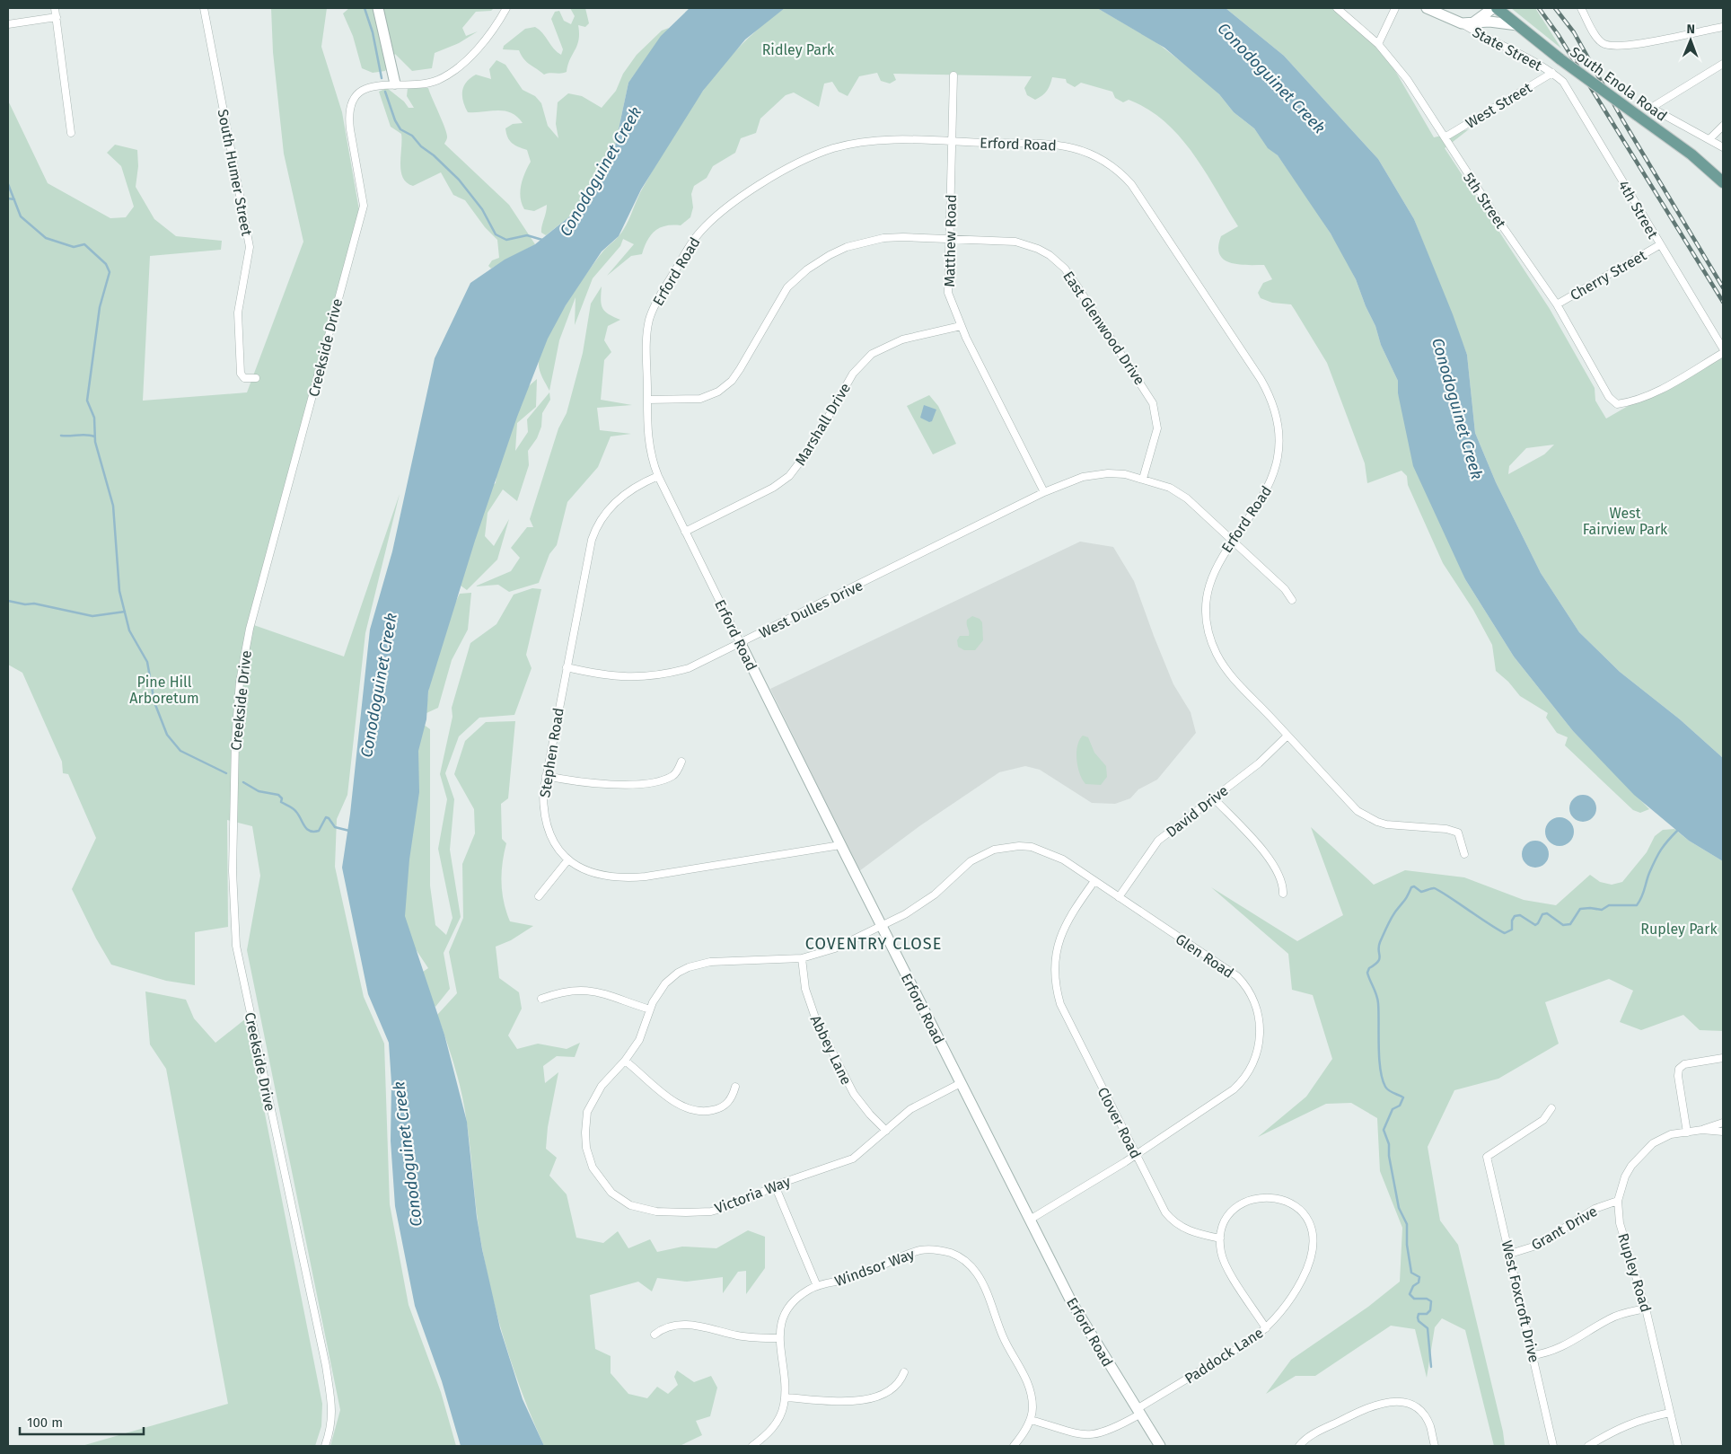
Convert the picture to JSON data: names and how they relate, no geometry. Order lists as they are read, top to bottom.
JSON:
{
  "streets": {
    "main road": ["South Enola Road"],
    "street": [
      "State Street",
      "West Street",
      "Erford Road",
      "South Humer Street",
      "5th Street",
      "4th Street",
      "Matthew Road",
      "Cherry Street",
      "East Glenwood Drive",
      "Creekside Drive",
      "Marshall Drive",
      "West Dulles Drive",
      "Stephen Road",
      "David Drive",
      "Glen Road",
      "Abbey Lane",
      "Clover Road",
      "Victoria Way",
      "Grant Drive",
      "Windsor Way",
      "Rupley Road",
      "West Foxcroft Drive",
      "Paddock Lane"
    ]
  },
  "crossings": [
    ["State Street", "South Enola Road"],
    ["State Street", "West Street"],
    ["State Street", "4th Street"],
    ["West Street", "5th Street"],
    ["West Street", "4th Street"],
    ["Erford Road", "Matthew Road"],
    ["Erford Road", "East Glenwood Drive"],
    ["Erford Road", "Marshall Drive"],
    ["Erford Road", "West Dulles Drive"],
    ["Erford Road", "Stephen Road"],
    ["Erford Road", "David Drive"],
    ["Erford Road", "Glen Road"],
    ["Erford Road", "Victoria Way"],
    ["Erford Road", "Paddock Lane"],
    ["5th Street", "Cherry Street"],
    ["4th Street", "Cherry Street"],
    ["Matthew Road", "East Glenwood Drive"],
    ["Matthew Road", "Marshall Drive"],
    ["Matthew Road", "West Dulles Drive"],
    ["East Glenwood Drive", "West Dulles Drive"],
    ["West Dulles Drive", "Stephen Road"],
    ["David Drive", "Glen Road"],
    ["Glen Road", "Clover Road"],
    ["Glen Road", "Victoria Way"],
    ["Abbey Lane", "Victoria Way"],
    ["Clover Road", "Paddock Lane"],
    ["Grant Drive", "Rupley Road"],
    ["Grant Drive", "West Foxcroft Drive"],
    ["Windsor Way", "Paddock Lane"]
  ],
  "districts": ["COVENTRY CLOSE"],
  "water": ["Conodoguinet Creek"],
  "parks": [
    "Ridley Park",
    "West Fairview Park",
    "Pine Hill Arboretum",
    "Rupley Park"
  ],
  "scale_bar": "100 m",
  "north": "top"
}
